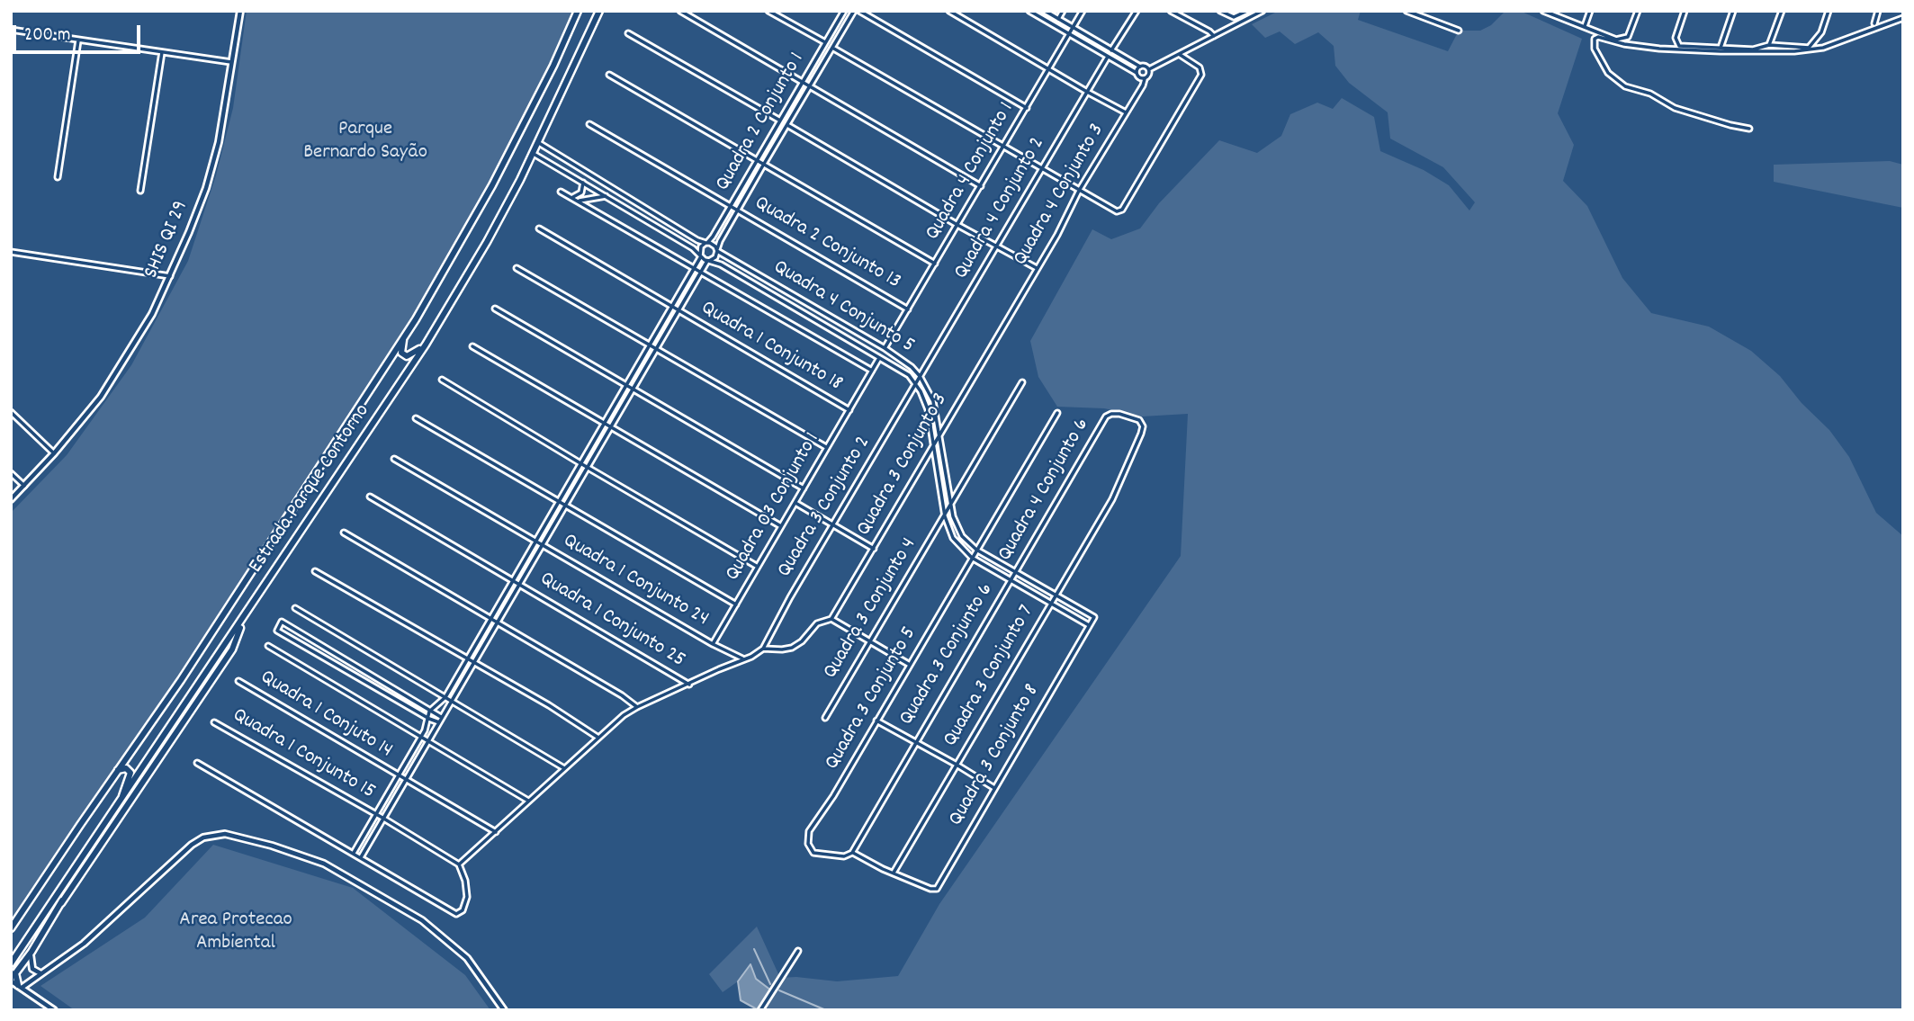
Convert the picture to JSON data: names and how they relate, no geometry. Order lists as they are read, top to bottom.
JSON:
{
  "streets": {
    "main road": ["Estrada Parque Contorno"],
    "street": [
      "Quadra 2 Conjunto 1",
      "Quadra 4 Conjunto 1",
      "Quadra 4 Conjunto 3",
      "Quadra 4 Conjunto 2",
      "SHIS QI 29",
      "Quadra 2 Conjunto 13",
      "Quadra 4 Conjunto 5",
      "Quadra 1 Conjunto 18",
      "Quadra 3 Conjunto 3",
      "Quadra 4 Conjunto 6",
      "Quadra 03 Conjunto 1",
      "Quadra 3 Conjunto 2",
      "Quadra 1 Conjunto 24",
      "Quadra 3 Conjunto 4",
      "Quadra 1 Conjunto 25",
      "Quadra 3 Conjunto 6",
      "Quadra 3 Conjunto 7",
      "Quadra 3 Conjunto 5",
      "Quadra 1 Conjuto 14",
      "Quadra 1 Conjunto 15",
      "Quadra 3 Conjunto 8"
    ]
  },
  "crossings": [
    ["Quadra 2 Conjunto 1", "Quadra 2 Conjunto 13"],
    ["Quadra 4 Conjunto 1", "Quadra 2 Conjunto 13"],
    ["Quadra 4 Conjunto 1", "Quadra 4 Conjunto 5"],
    ["Quadra 4 Conjunto 1", "Quadra 03 Conjunto 1"],
    ["Quadra 4 Conjunto 3", "Quadra 3 Conjunto 3"],
    ["Quadra 4 Conjunto 2", "Quadra 4 Conjunto 5"],
    ["Quadra 4 Conjunto 2", "Quadra 3 Conjunto 2"],
    ["Quadra 4 Conjunto 5", "Quadra 3 Conjunto 3"],
    ["Quadra 4 Conjunto 5", "Quadra 4 Conjunto 6"],
    ["Quadra 4 Conjunto 5", "Quadra 3 Conjunto 4"],
    ["Quadra 4 Conjunto 5", "Quadra 3 Conjunto 7"],
    ["Quadra 4 Conjunto 5", "Quadra 3 Conjunto 5"],
    ["Quadra 4 Conjunto 5", "Quadra 3 Conjunto 8"],
    ["Quadra 1 Conjunto 18", "Quadra 03 Conjunto 1"],
    ["Quadra 4 Conjunto 6", "Quadra 3 Conjunto 6"],
    ["Quadra 4 Conjunto 6", "Quadra 3 Conjunto 7"],
    ["Quadra 03 Conjunto 1", "Quadra 1 Conjunto 24"],
    ["Quadra 3 Conjunto 6", "Quadra 3 Conjunto 7"],
    ["Quadra 3 Conjunto 6", "Quadra 3 Conjunto 5"],
    ["Quadra 3 Conjunto 7", "Quadra 3 Conjunto 8"]
  ],
  "parks": ["Parque Bernardo Sayão", "Area Protecao Ambiental"],
  "scale_bar": "200 m"
}
